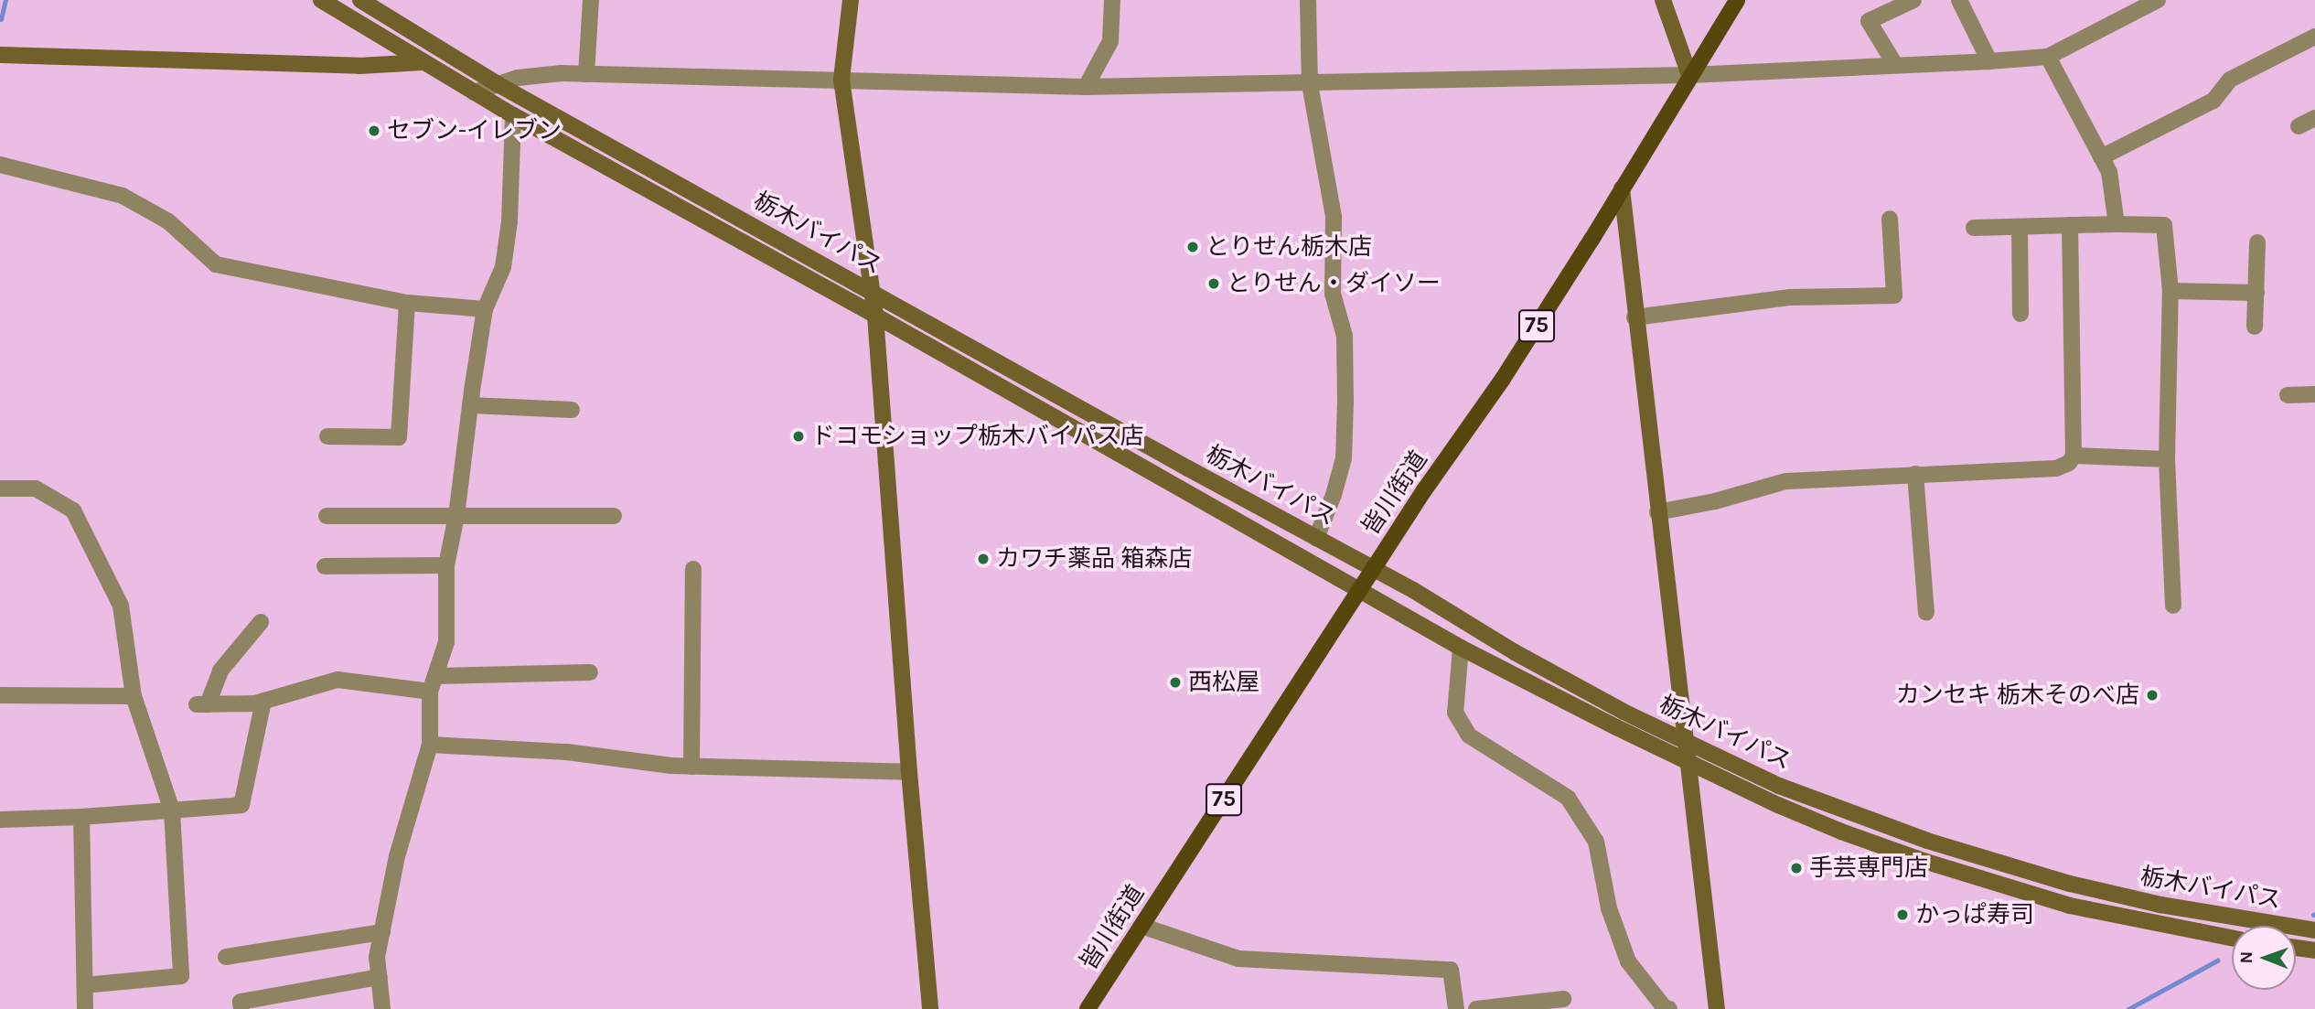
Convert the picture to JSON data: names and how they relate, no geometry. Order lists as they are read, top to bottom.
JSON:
{
  "streets": {
    "main road": ["栃木バイパス", "75", "皆川街道"]
  },
  "crossings": [
    ["栃木バイパス", "皆川街道"]
  ],
  "places": [
    "セブン-イレブン",
    "とりせん栃木店",
    "とりせん・ダイソー",
    "ドコモショップ栃木バイパス店",
    "カワチ薬品 箱森店",
    "西松屋",
    "カンセキ 栃木そのべ店",
    "手芸専門店",
    "かっぱ寿司"
  ],
  "north": "left"
}
